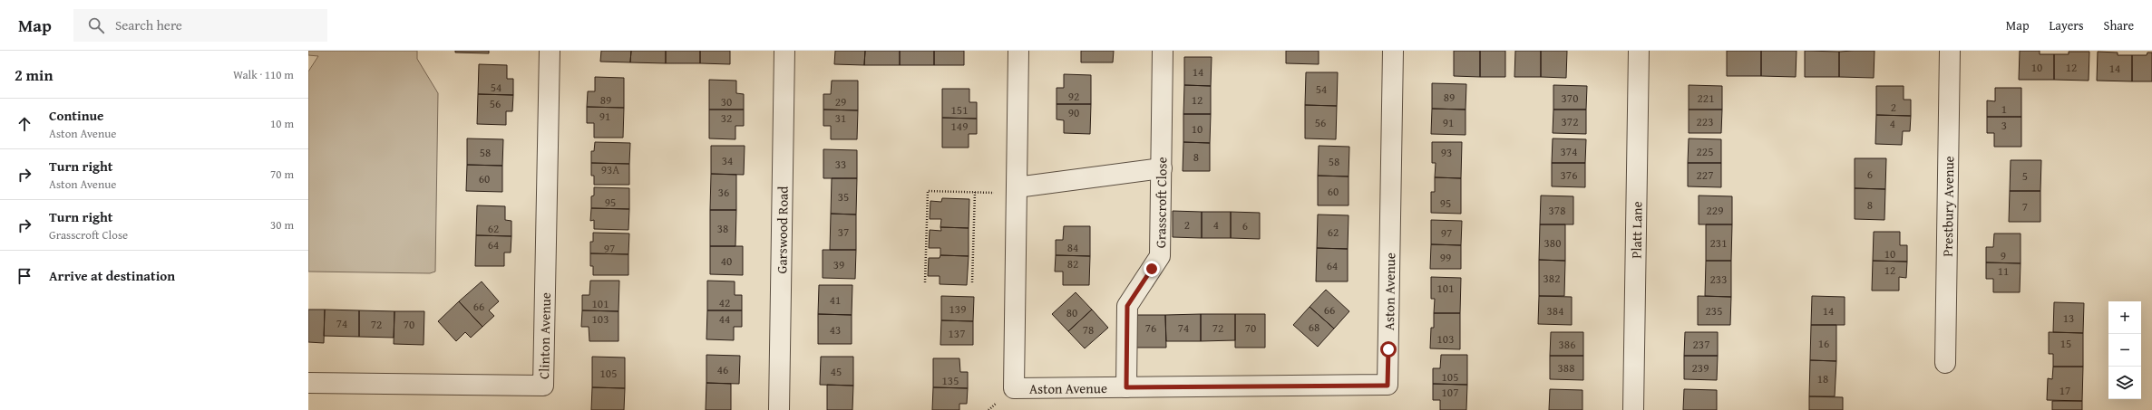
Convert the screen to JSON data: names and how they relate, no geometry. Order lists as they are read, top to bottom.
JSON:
{
  "streets": {
    "street": [
      "Grasscroft Close",
      "Prestbury Avenue",
      "Garswood Road",
      "Platt Lane",
      "Aston Avenue",
      "Clinton Avenue"
    ]
  },
  "crossings": [
    ["Grasscroft Close", "Aston Avenue"]
  ],
  "house_numbers": [
    "10",
    "12",
    "14",
    "14",
    "54",
    "54",
    "92",
    "89",
    "370",
    "221",
    "89",
    "12",
    "30",
    "29",
    "56",
    "2",
    "1",
    "151",
    "90",
    "91",
    "32",
    "31",
    "372",
    "223",
    "56",
    "91",
    "4",
    "3",
    "149",
    "10",
    "374",
    "225",
    "58",
    "93",
    "8",
    "34",
    "58",
    "33",
    "93A",
    "6",
    "376",
    "227",
    "5",
    "60",
    "60",
    "36",
    "35",
    "95",
    "95",
    "8",
    "7",
    "378",
    "229",
    "2",
    "4",
    "6",
    "62",
    "38",
    "37",
    "62",
    "97",
    "380",
    "231",
    "64",
    "84",
    "97",
    "10",
    "9",
    "99",
    "40",
    "82",
    "39",
    "64",
    "12",
    "11",
    "382",
    "233",
    "101",
    "41",
    "42",
    "101",
    "66",
    "139",
    "66",
    "384",
    "235",
    "14",
    "80",
    "13",
    "103",
    "44",
    "74",
    "72",
    "70",
    "68",
    "76",
    "74",
    "72",
    "70",
    "43",
    "78",
    "137",
    "103",
    "16",
    "15",
    "386",
    "237",
    "388",
    "239",
    "46",
    "45",
    "105",
    "105",
    "18",
    "135",
    "17",
    "107"
  ],
  "page": {
    "header": "Map",
    "search": "Search here",
    "nav": ["Map", "Layers", "Share"],
    "heading": ["2 min", "Walk · 110 m"],
    "list": [
      ["Continue", "Aston Avenue", "10 m"],
      ["Turn right", "Aston Avenue", "70 m"],
      ["Turn right", "Grasscroft Close", "30 m"],
      "Arrive at destination"
    ],
    "map_buttons": ["+", "−"]
  }
}
